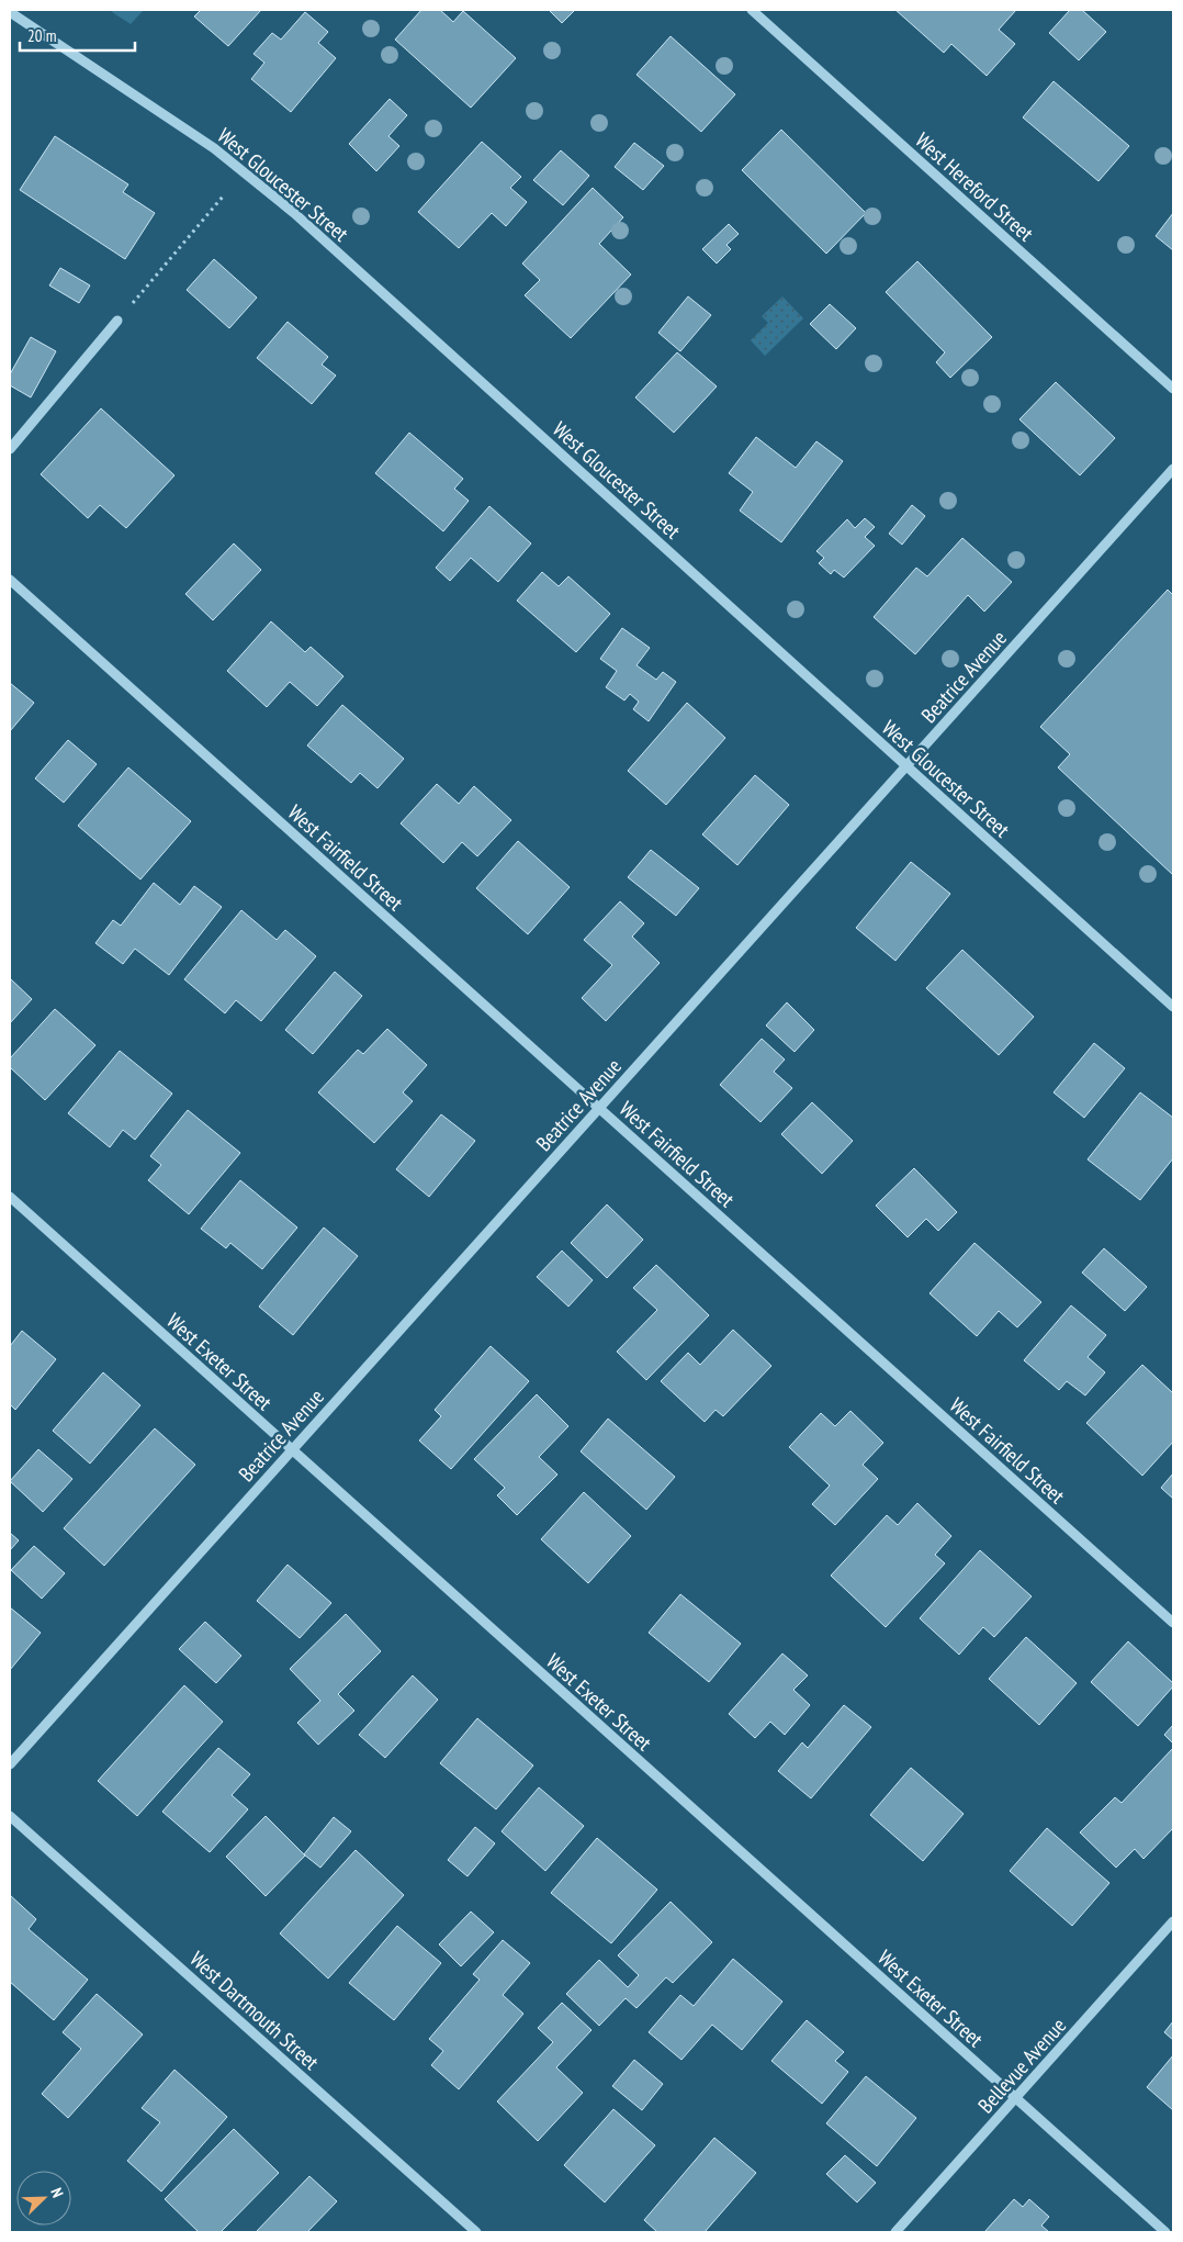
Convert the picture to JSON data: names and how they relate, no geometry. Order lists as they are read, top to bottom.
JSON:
{
  "streets": {
    "street": [
      "West Gloucester Street",
      "West Hereford Street",
      "Beatrice Avenue",
      "West Fairfield Street",
      "West Exeter Street",
      "West Dartmouth Street",
      "Bellevue Avenue"
    ]
  },
  "crossings": [
    ["West Gloucester Street", "Beatrice Avenue"],
    ["Beatrice Avenue", "West Fairfield Street"],
    ["Beatrice Avenue", "West Exeter Street"],
    ["West Exeter Street", "Bellevue Avenue"]
  ],
  "scale_bar": "20 m",
  "north": "top right"
}
